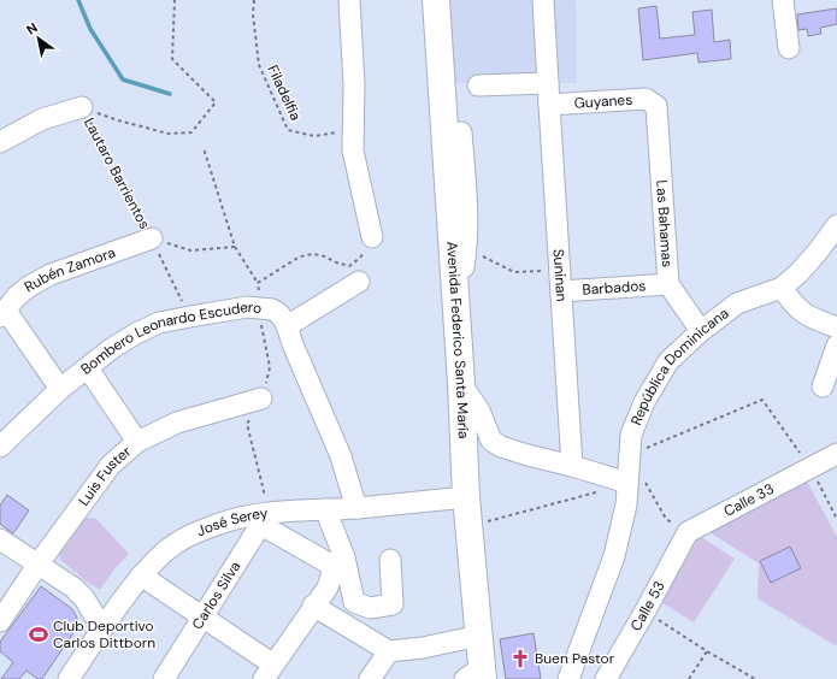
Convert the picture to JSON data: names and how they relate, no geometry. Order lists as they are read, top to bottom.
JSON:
{
  "streets": {
    "main road": ["Avenida Federico Santa María"],
    "street": [
      "Guyanes",
      "Las Bahamas",
      "Rubén Zamora",
      "Suninan",
      "Barbados",
      "Bombero Leonardo Escudero",
      "República Dominicana",
      "Luis Fuster",
      "Calle 33",
      "José Serey",
      "Carlos Silva",
      "Calle 53"
    ],
    "path": ["Filadelfia", "Lautaro Barrientos"]
  },
  "crossings": [
    ["Guyanes", "Las Bahamas"],
    ["Guyanes", "Suninan"],
    ["Lautaro Barrientos", "Rubén Zamora"],
    ["Lautaro Barrientos", "Bombero Leonardo Escudero"],
    ["Las Bahamas", "Barbados"],
    ["Las Bahamas", "República Dominicana"],
    ["Suninan", "Barbados"],
    ["Avenida Federico Santa María", "José Serey"],
    ["Bombero Leonardo Escudero", "José Serey"],
    ["Calle 33", "Calle 53"],
    ["José Serey", "Carlos Silva"]
  ],
  "places": {
    "sports": ["Club Deportivo Carlos Dittborn"],
    "church": ["Buen Pastor"]
  },
  "north": "top left"
}
